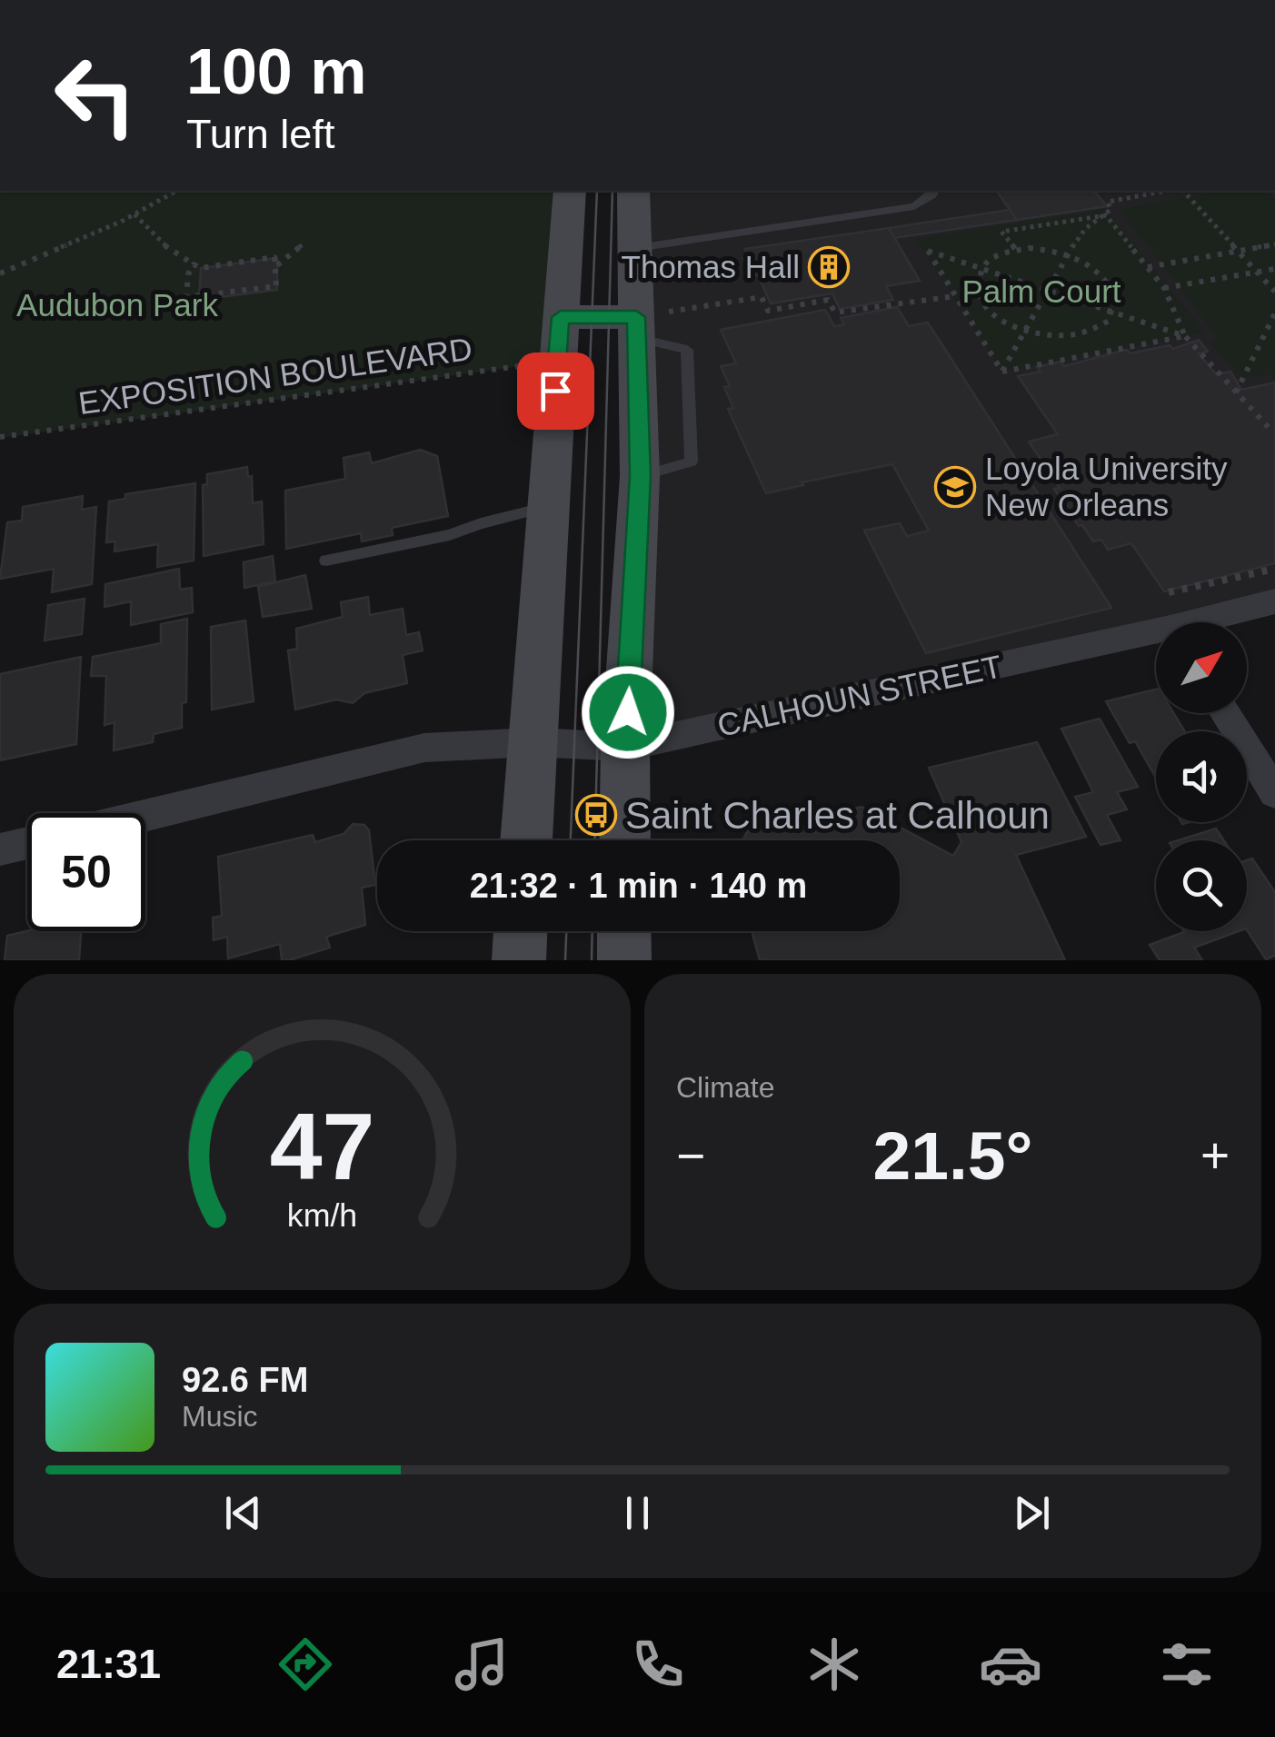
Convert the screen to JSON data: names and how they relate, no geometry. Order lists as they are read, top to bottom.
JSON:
{
  "streets": {
    "street": ["CALHOUN STREET"],
    "path": ["EXPOSITION BOULEVARD"]
  },
  "parks": ["Palm Court", "Audubon Park"],
  "places": {
    "building": ["Thomas Hall"],
    "school or university": ["Loyola University New Orleans"],
    "bus stop": ["Saint Charles at Calhoun"]
  },
  "north": "top right",
  "page": {
    "turn": ["100 m", "Turn left"],
    "limit": "50",
    "trip": "21:32 · 1 min · 140 m",
    "tile": "Climate",
    "heat": ["−", "21.5°", "+"],
    "song": ["92.6 FM", "Music"],
    "tabs": "21:31",
    "gauge": ["47", "km/h"]
  }
}
